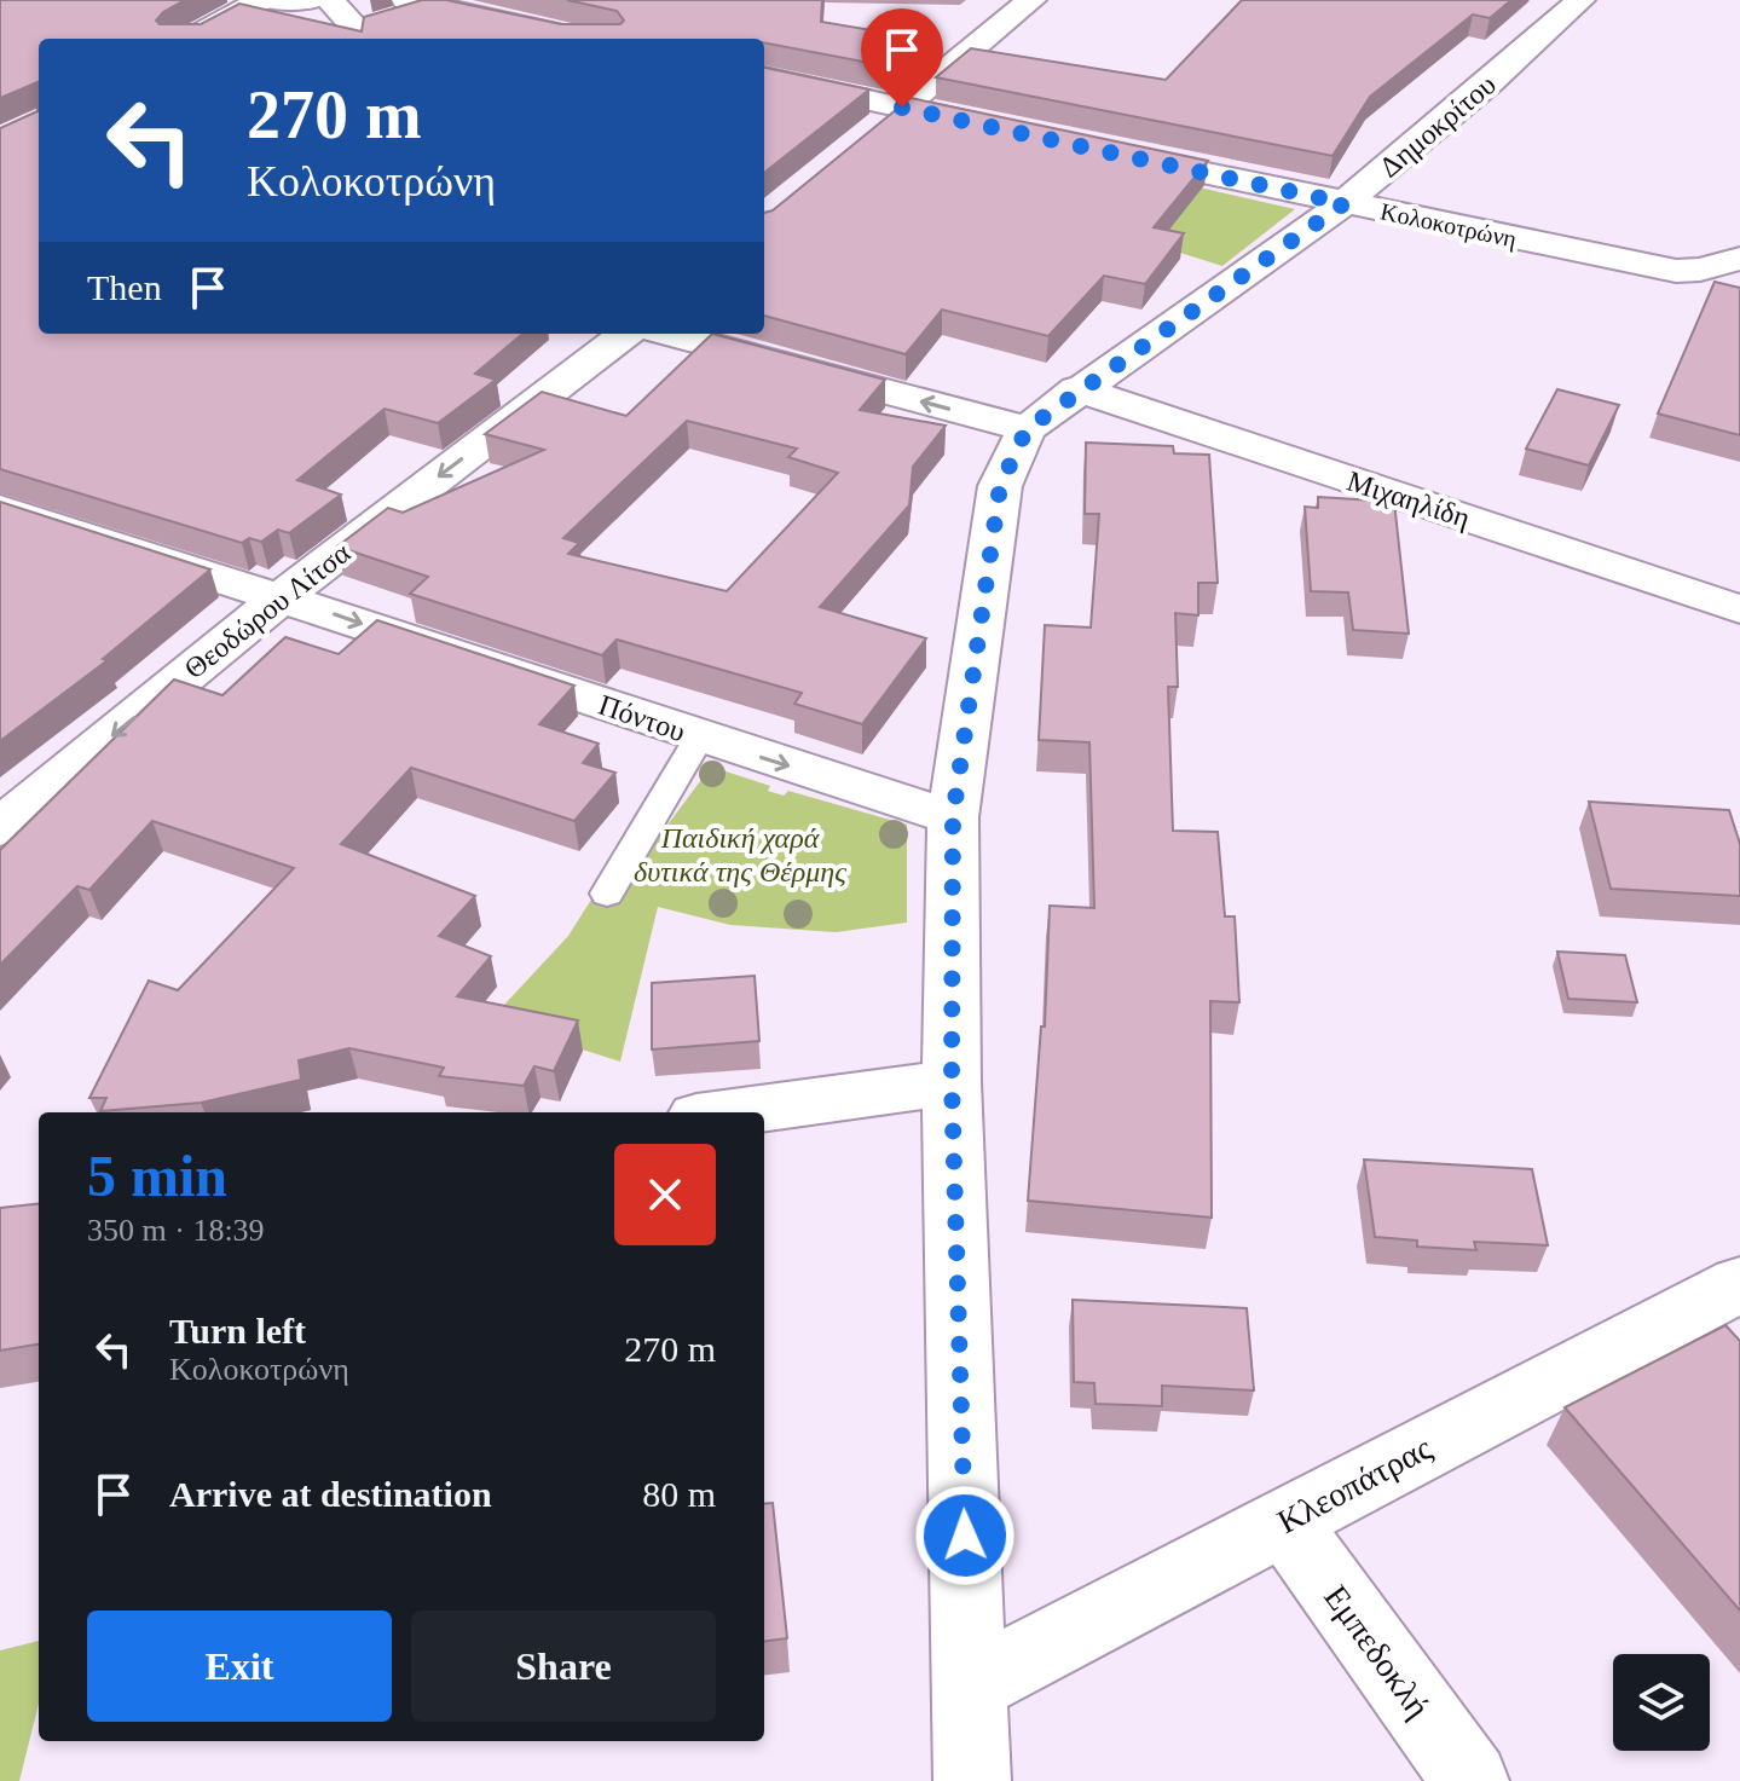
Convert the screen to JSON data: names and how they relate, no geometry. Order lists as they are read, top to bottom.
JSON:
{
  "streets": {
    "street": [
      "Δημοκρίτου",
      "Κολοκοτρώνη",
      "Μιχαηλίδη",
      "Θεοδώρου Λίτσα",
      "Πόντου",
      "Κλεοπάτρας",
      "Εμπεδοκλή"
    ]
  },
  "crossings": [
    ["Δημοκρίτου", "Κολοκοτρώνη"],
    ["Δημοκρίτου", "Μιχαηλίδη"],
    ["Δημοκρίτου", "Πόντου"],
    ["Δημοκρίτου", "Κλεοπάτρας"],
    ["Θεοδώρου Λίτσα", "Πόντου"],
    ["Κλεοπάτρας", "Εμπεδοκλή"]
  ],
  "one_way": ["Θεοδώρου Λίτσα"],
  "parks": ["Παιδική χαρά δυτικά της Θέρμης"],
  "page": {
    "turn": ["270 m", "Κολοκοτρώνη"],
    "then": "Then",
    "heading": ["5 min", "350 m · 18:39"],
    "list": [
      {
        "name": "Turn left",
        "note": "Κολοκοτρώνη",
        "value": "270 m"
      },
      {
        "name": "Arrive at destination",
        "value": "80 m"
      }
    ],
    "buttons": ["Exit", "Share"]
  }
}
